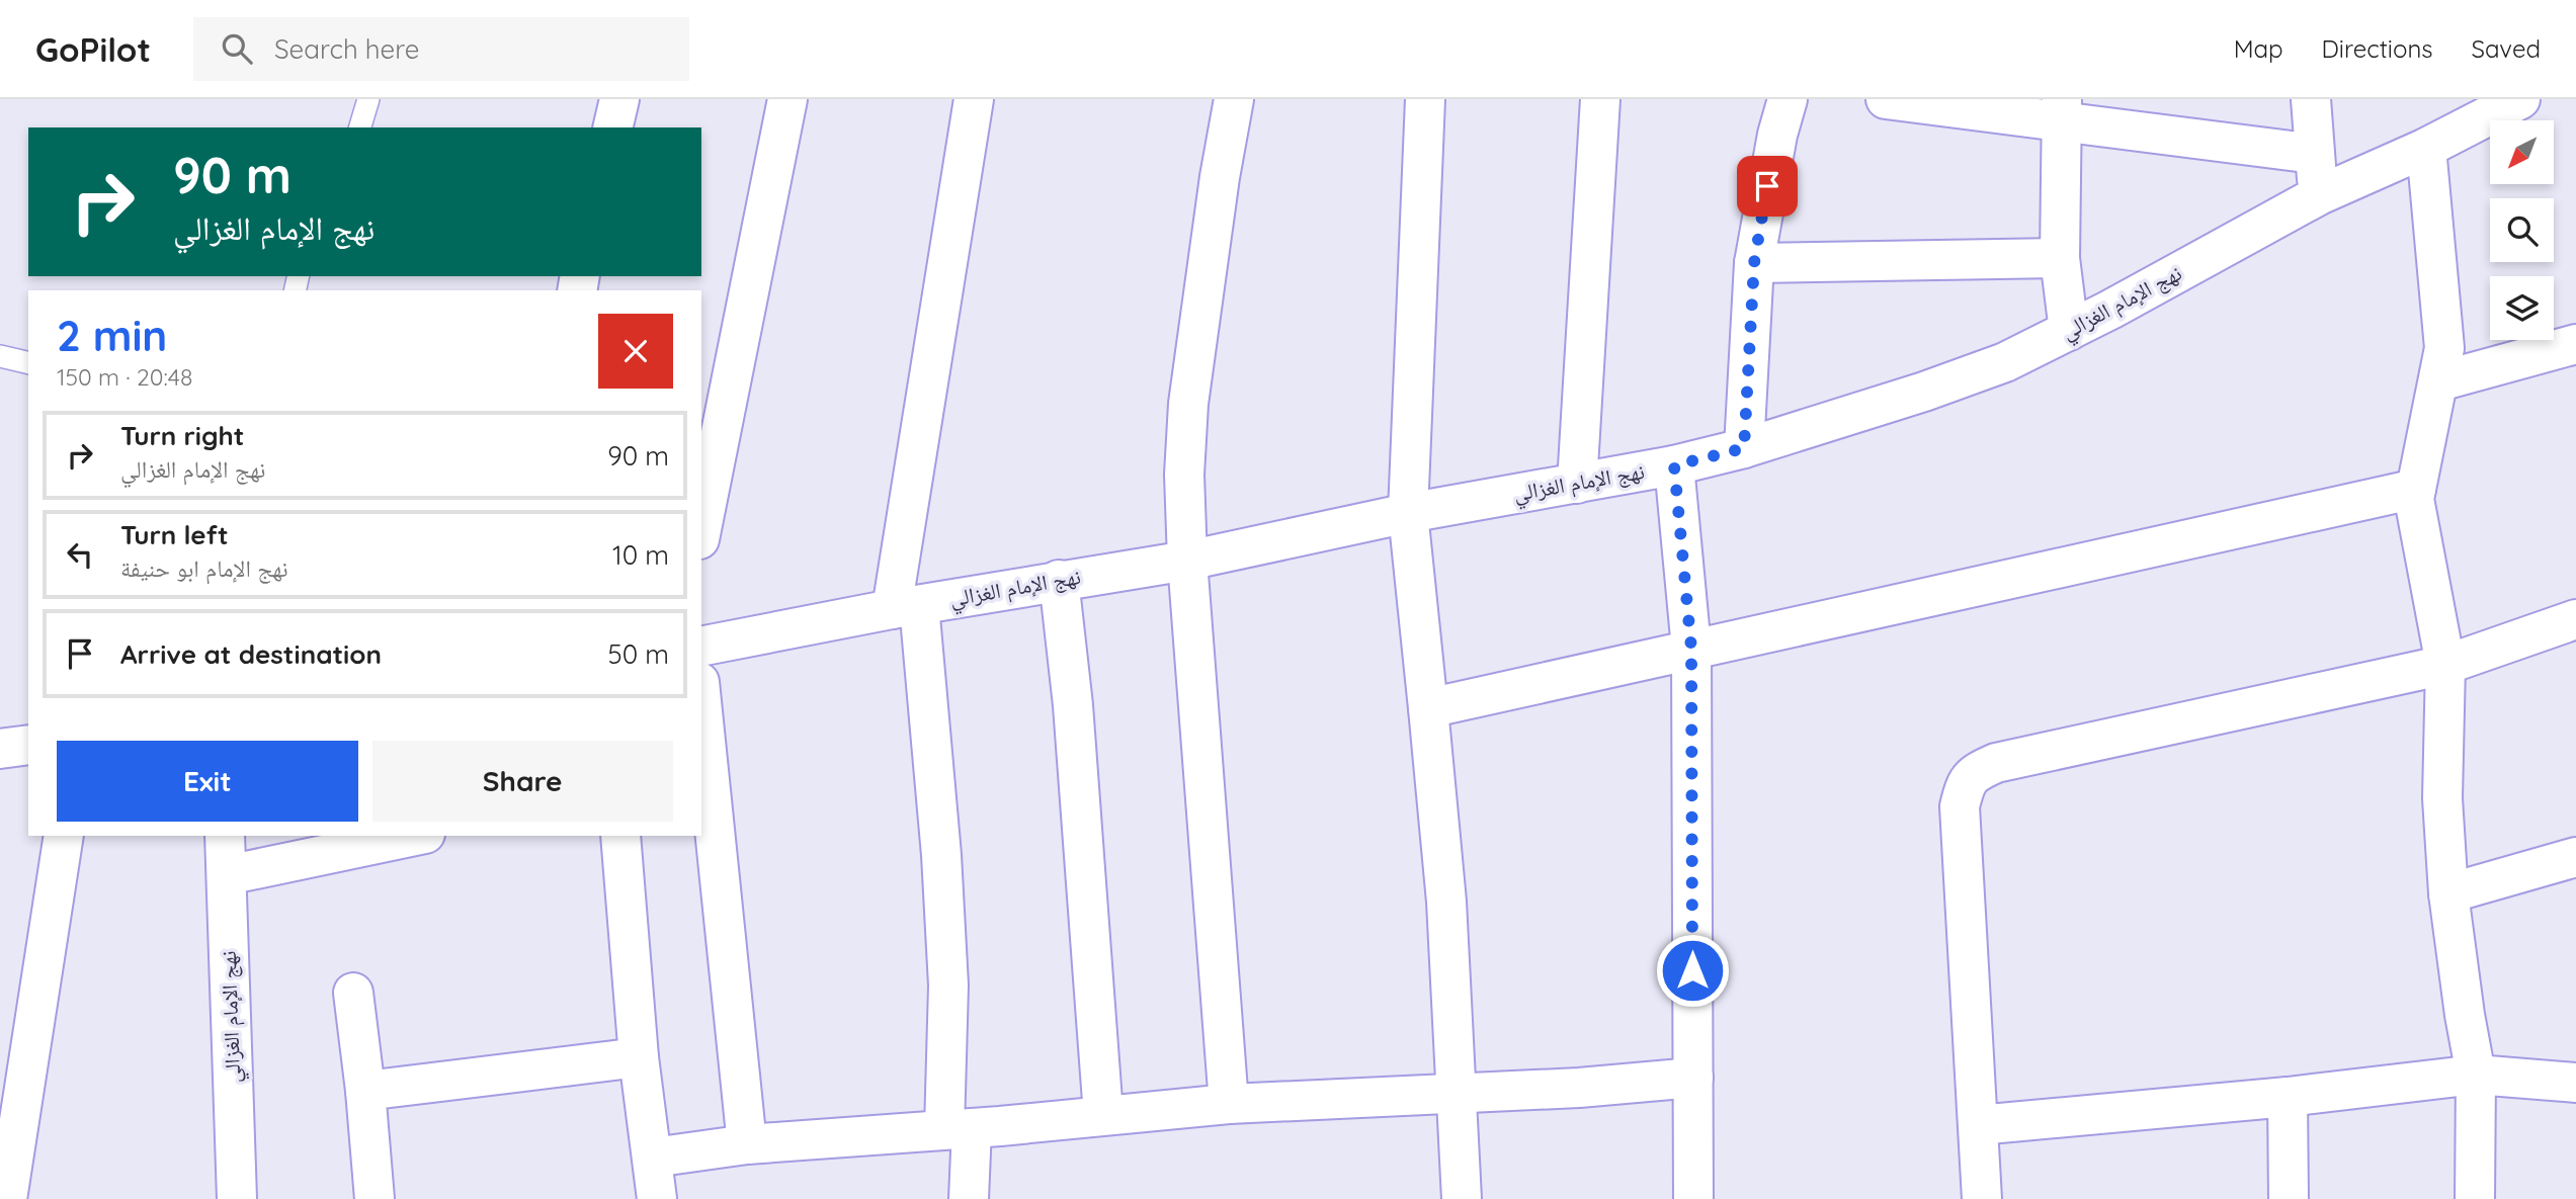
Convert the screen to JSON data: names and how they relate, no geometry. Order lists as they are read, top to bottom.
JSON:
{
  "streets": {
    "street": ["نهج الإمام الغزالي"]
  },
  "north": "bottom left",
  "page": {
    "header": "GoPilot",
    "search": "Search here",
    "nav": ["Map", "Directions", "Saved"],
    "turn": ["90 m", "نهج الإمام الغزالي"],
    "heading": ["2 min", "150 m · 20:48"],
    "list": [
      {
        "name": "Turn right",
        "note": "نهج الإمام الغزالي",
        "value": "90 m"
      },
      {
        "name": "Turn left",
        "note": "نهج الإمام ابو حنيفة",
        "value": "10 m"
      },
      {
        "name": "Arrive at destination",
        "value": "50 m"
      }
    ],
    "buttons": ["Exit", "Share"]
  }
}
